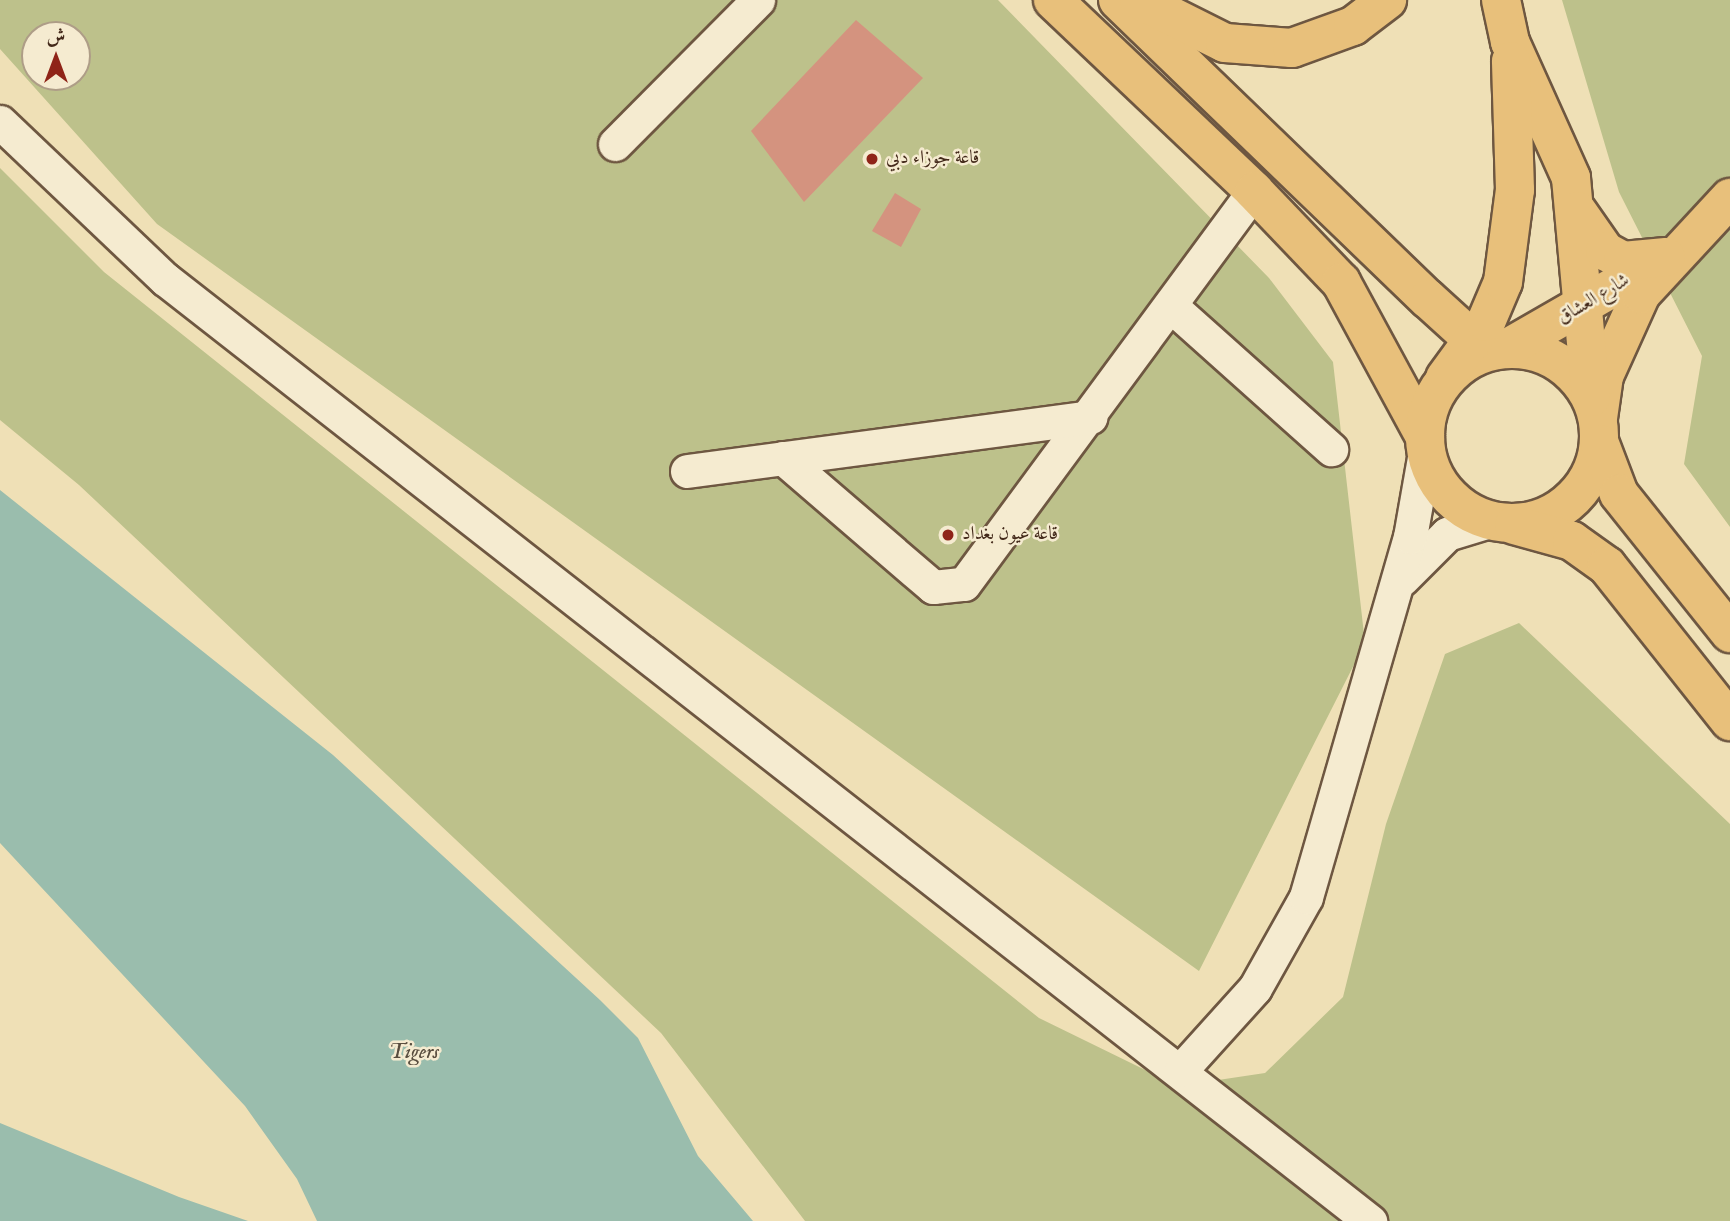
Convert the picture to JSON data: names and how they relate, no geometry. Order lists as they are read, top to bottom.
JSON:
{
  "streets": {
    "main road": ["شارع العشاق"]
  },
  "water": ["Tigers"],
  "places": ["قاعة جوزاء دبي", "قاعة عيون بغداد"],
  "north": "top"
}
